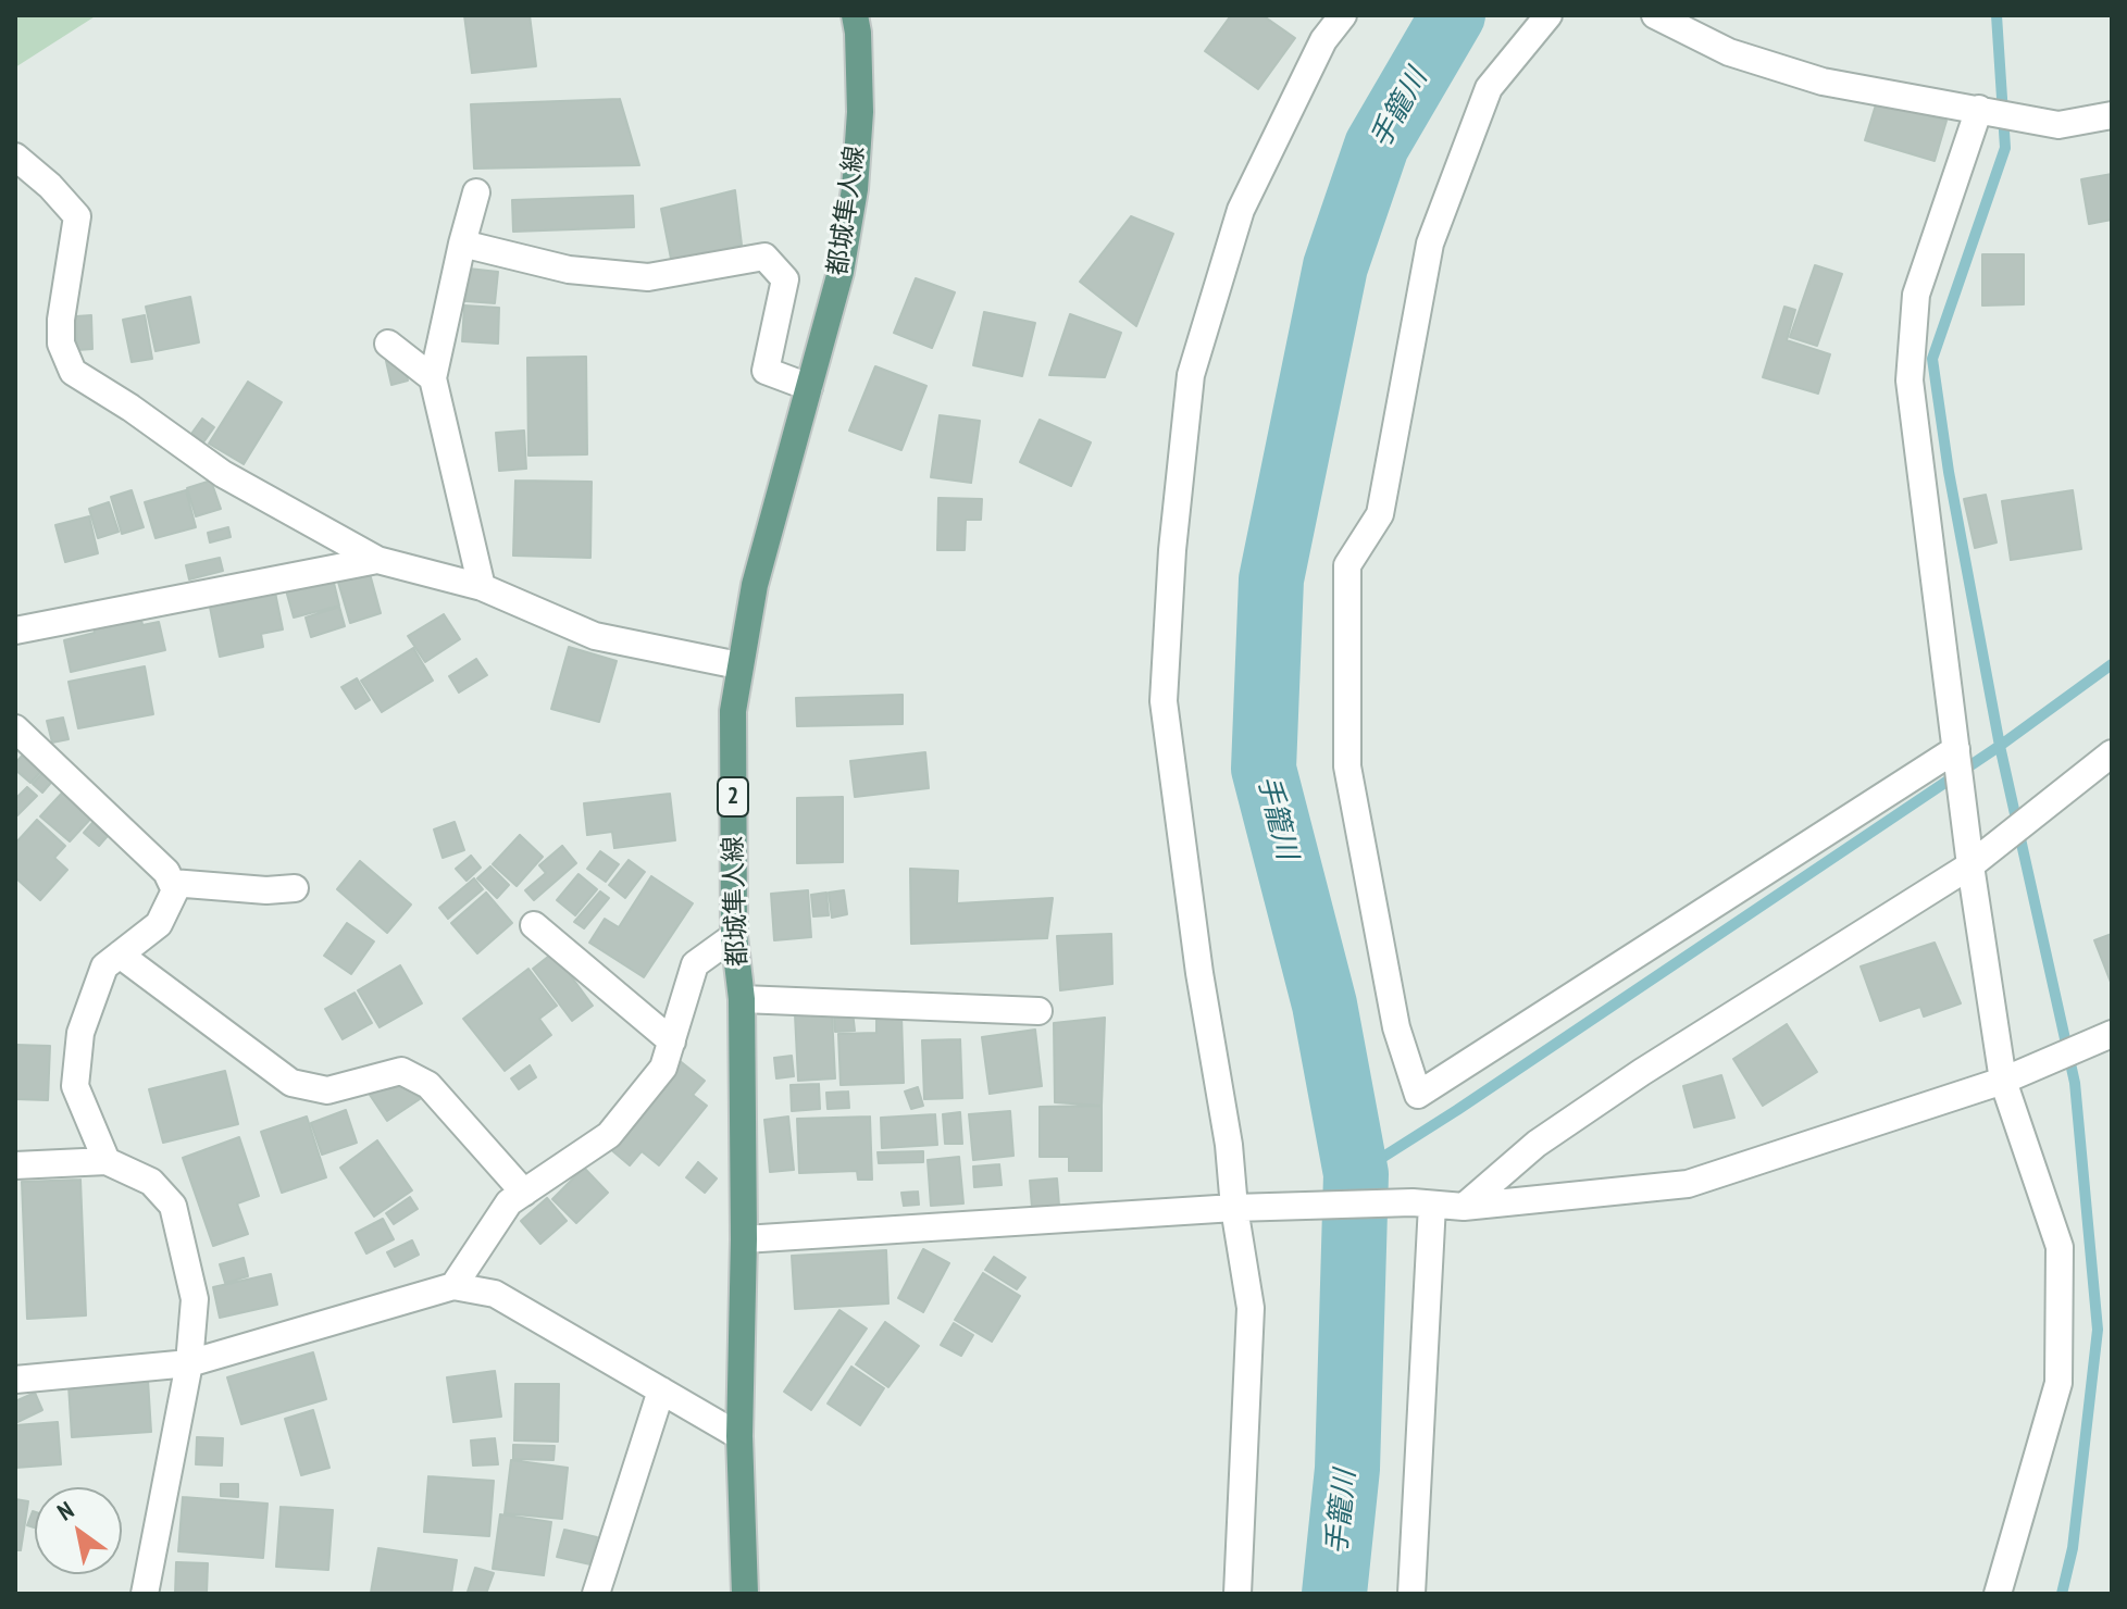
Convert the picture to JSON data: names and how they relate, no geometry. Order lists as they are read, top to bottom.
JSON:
{
  "streets": {
    "main road": ["都城隼人線", "2"]
  },
  "water": ["手籠川"],
  "north": "top left"
}
